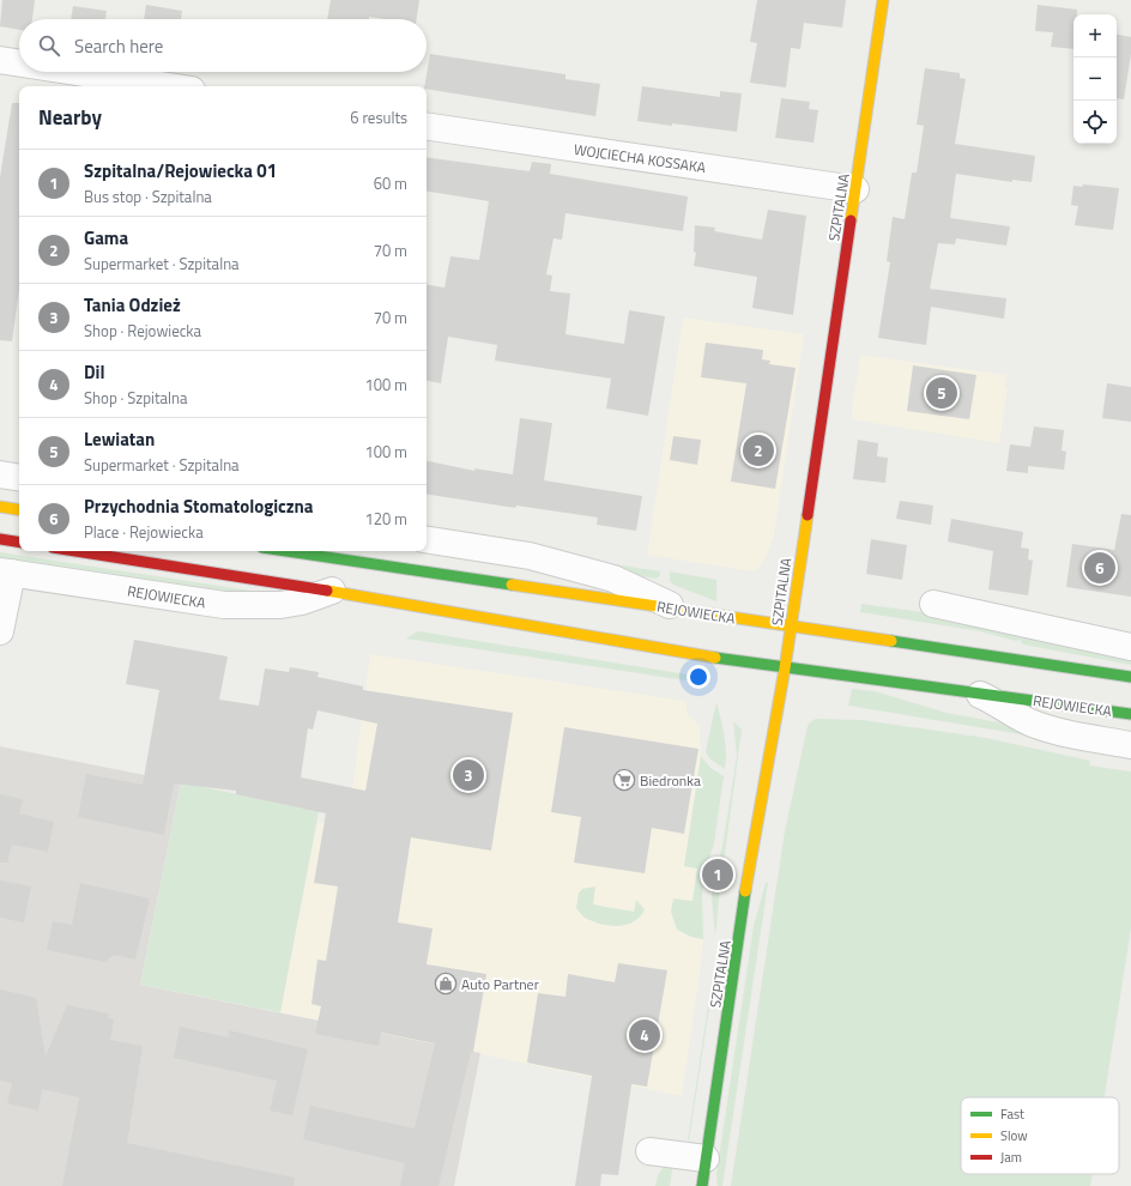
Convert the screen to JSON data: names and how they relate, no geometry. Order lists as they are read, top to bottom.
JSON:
{
  "streets": {
    "main road": ["SZPITALNA", "REJOWIECKA"],
    "street": ["WOJCIECHA KOSSAKA"]
  },
  "crossings": [
    ["WOJCIECHA KOSSAKA", "SZPITALNA"],
    ["SZPITALNA", "REJOWIECKA"]
  ],
  "places": {
    "supermarket": ["Biedronka"],
    "shop": ["Auto Partner"]
  },
  "legend": ["Fast", "Slow", "Jam"],
  "page": {
    "map_buttons": ["+", "−"],
    "search": "Search here",
    "heading": ["Nearby", "6 results"],
    "list": [
      {
        "mark": "1",
        "name": "Szpitalna/Rejowiecka 01",
        "note": "Bus stop · Szpitalna",
        "value": "60 m"
      },
      {
        "mark": "2",
        "name": "Gama",
        "note": "Supermarket · Szpitalna",
        "value": "70 m"
      },
      {
        "mark": "3",
        "name": "Tania Odzież",
        "note": "Shop · Rejowiecka",
        "value": "70 m"
      },
      {
        "mark": "4",
        "name": "Dil",
        "note": "Shop · Szpitalna",
        "value": "100 m"
      },
      {
        "mark": "5",
        "name": "Lewiatan",
        "note": "Supermarket · Szpitalna",
        "value": "100 m"
      },
      {
        "mark": "6",
        "name": "Przychodnia Stomatologiczna",
        "note": "Place · Rejowiecka",
        "value": "120 m"
      }
    ],
    "pins": [
      "5",
      "2",
      "6",
      "3",
      "1",
      "4"
    ]
  }
}
